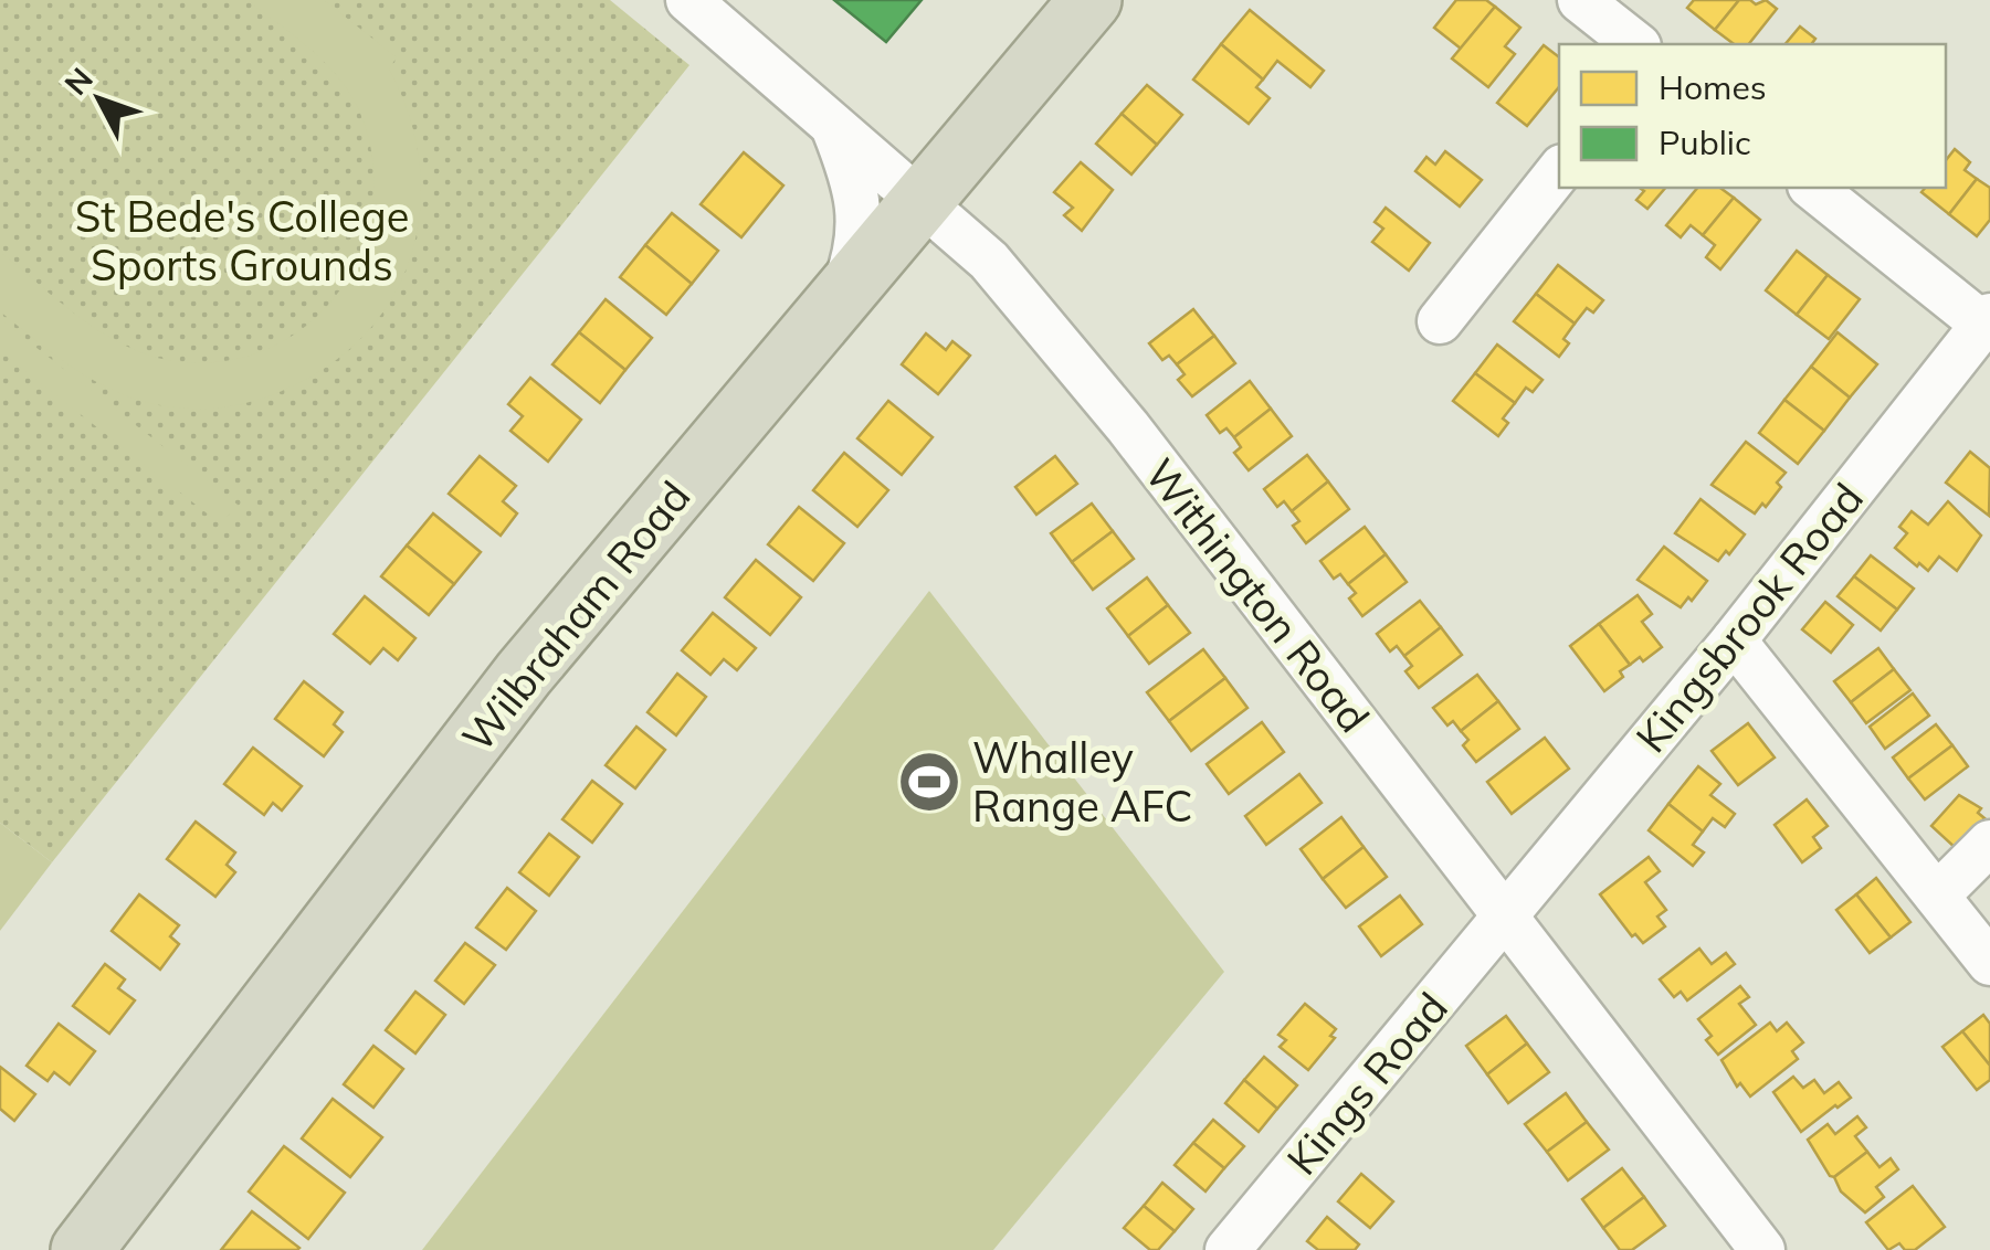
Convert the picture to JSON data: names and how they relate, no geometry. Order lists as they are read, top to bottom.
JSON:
{
  "streets": {
    "highway": ["Wilbraham Road"],
    "street": ["Withington Road", "Kingsbrook Road", "Kings Road"]
  },
  "crossings": [
    ["Withington Road", "Wilbraham Road"],
    ["Withington Road", "Kingsbrook Road"],
    ["Withington Road", "Kings Road"],
    ["Kingsbrook Road", "Kings Road"]
  ],
  "parks": ["St Bede's College Sports Grounds"],
  "places": {
    "sports": ["Whalley Range AFC"]
  },
  "legend": ["Homes", "Public"],
  "north": "top left"
}
